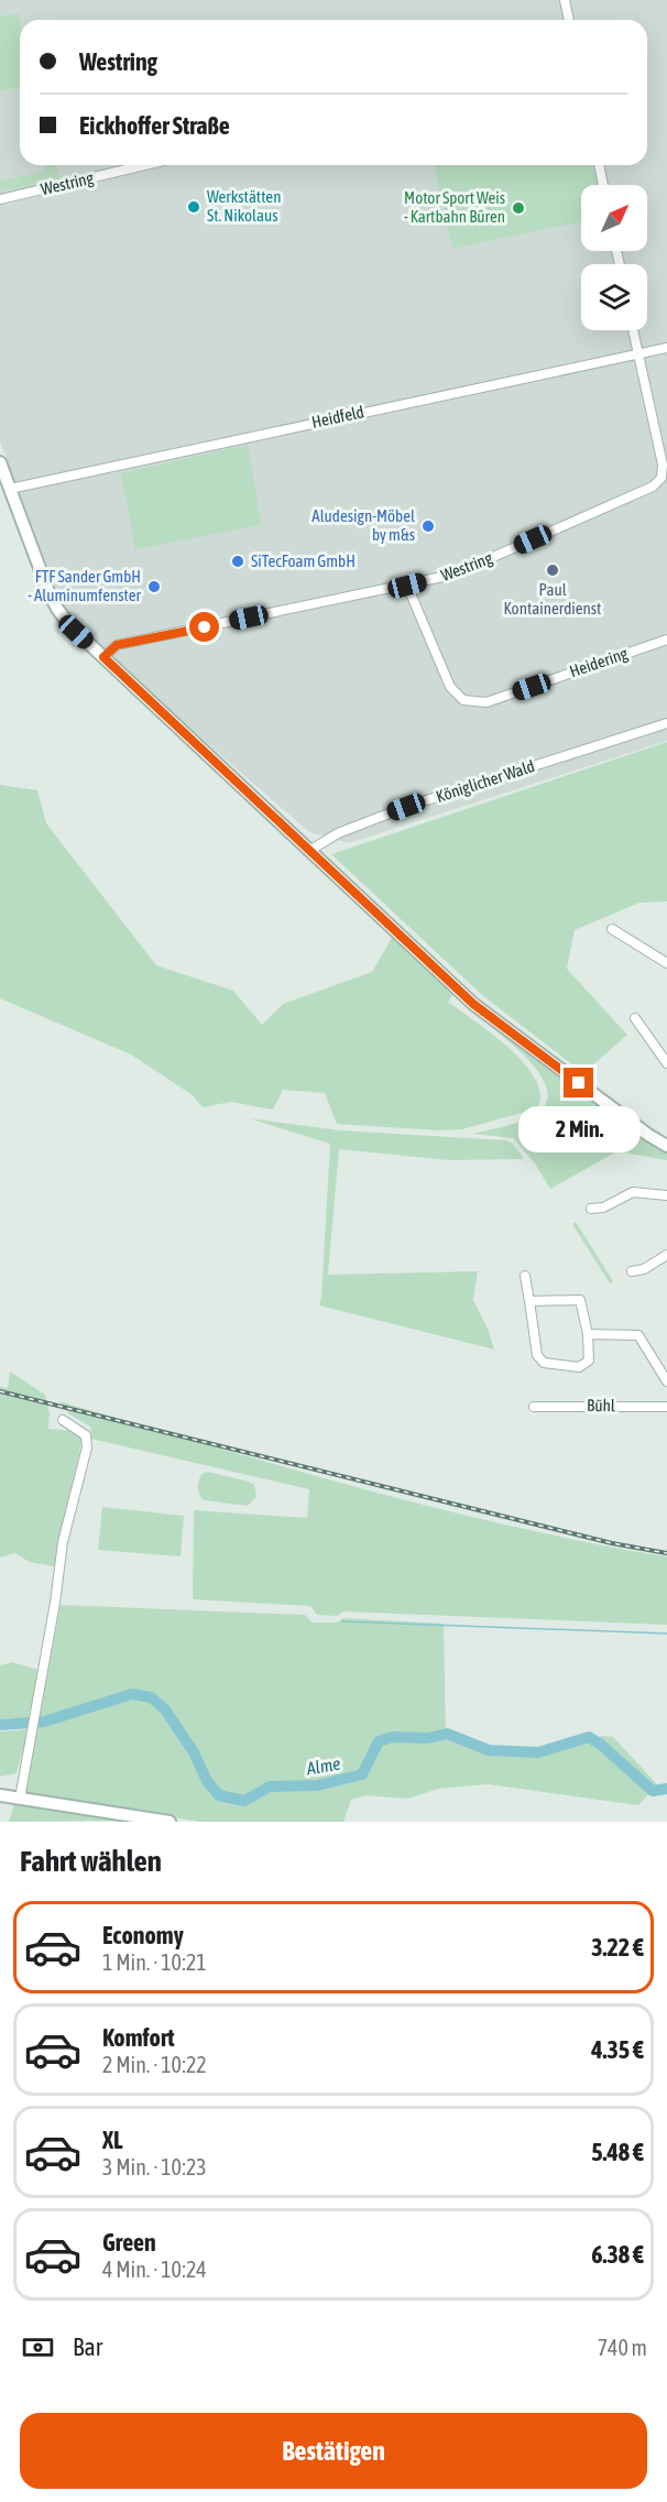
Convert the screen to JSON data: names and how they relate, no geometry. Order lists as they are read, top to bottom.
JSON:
{
  "streets": {
    "street": [
      "Westring",
      "Heidfeld",
      "Heidering",
      "Königlicher Wald",
      "Bühl"
    ]
  },
  "crossings": [
    ["Westring", "Heidfeld"],
    ["Westring", "Heidering"]
  ],
  "water": ["Alme"],
  "places": [
    "Werkstätten St. Nikolaus",
    "Motor Sport Weis - Kartbahn Büren",
    "Aludesign-Möbel by m&s",
    "SiTecFoam GmbH",
    "Paul Kontainerdienst",
    "FTF Sander GmbH - Aluminumfenster"
  ],
  "north": "top right",
  "page": {
    "banner": ["Westring", "Eickhoffer Straße"],
    "bubble": "2 Min.",
    "heading": "Fahrt wählen",
    "list": [
      {
        "name": "Economy",
        "note": "1 Min. · 10:21",
        "value": "3.22 €"
      },
      {
        "name": "Komfort",
        "note": "2 Min. · 10:22",
        "value": "4.35 €"
      },
      {
        "name": "XL",
        "note": "3 Min. · 10:23",
        "value": "5.48 €"
      },
      {
        "name": "Green",
        "note": "4 Min. · 10:24",
        "value": "6.38 €"
      }
    ],
    "pay": ["Bar", "740 m"],
    "buttons": "Bestätigen"
  }
}
